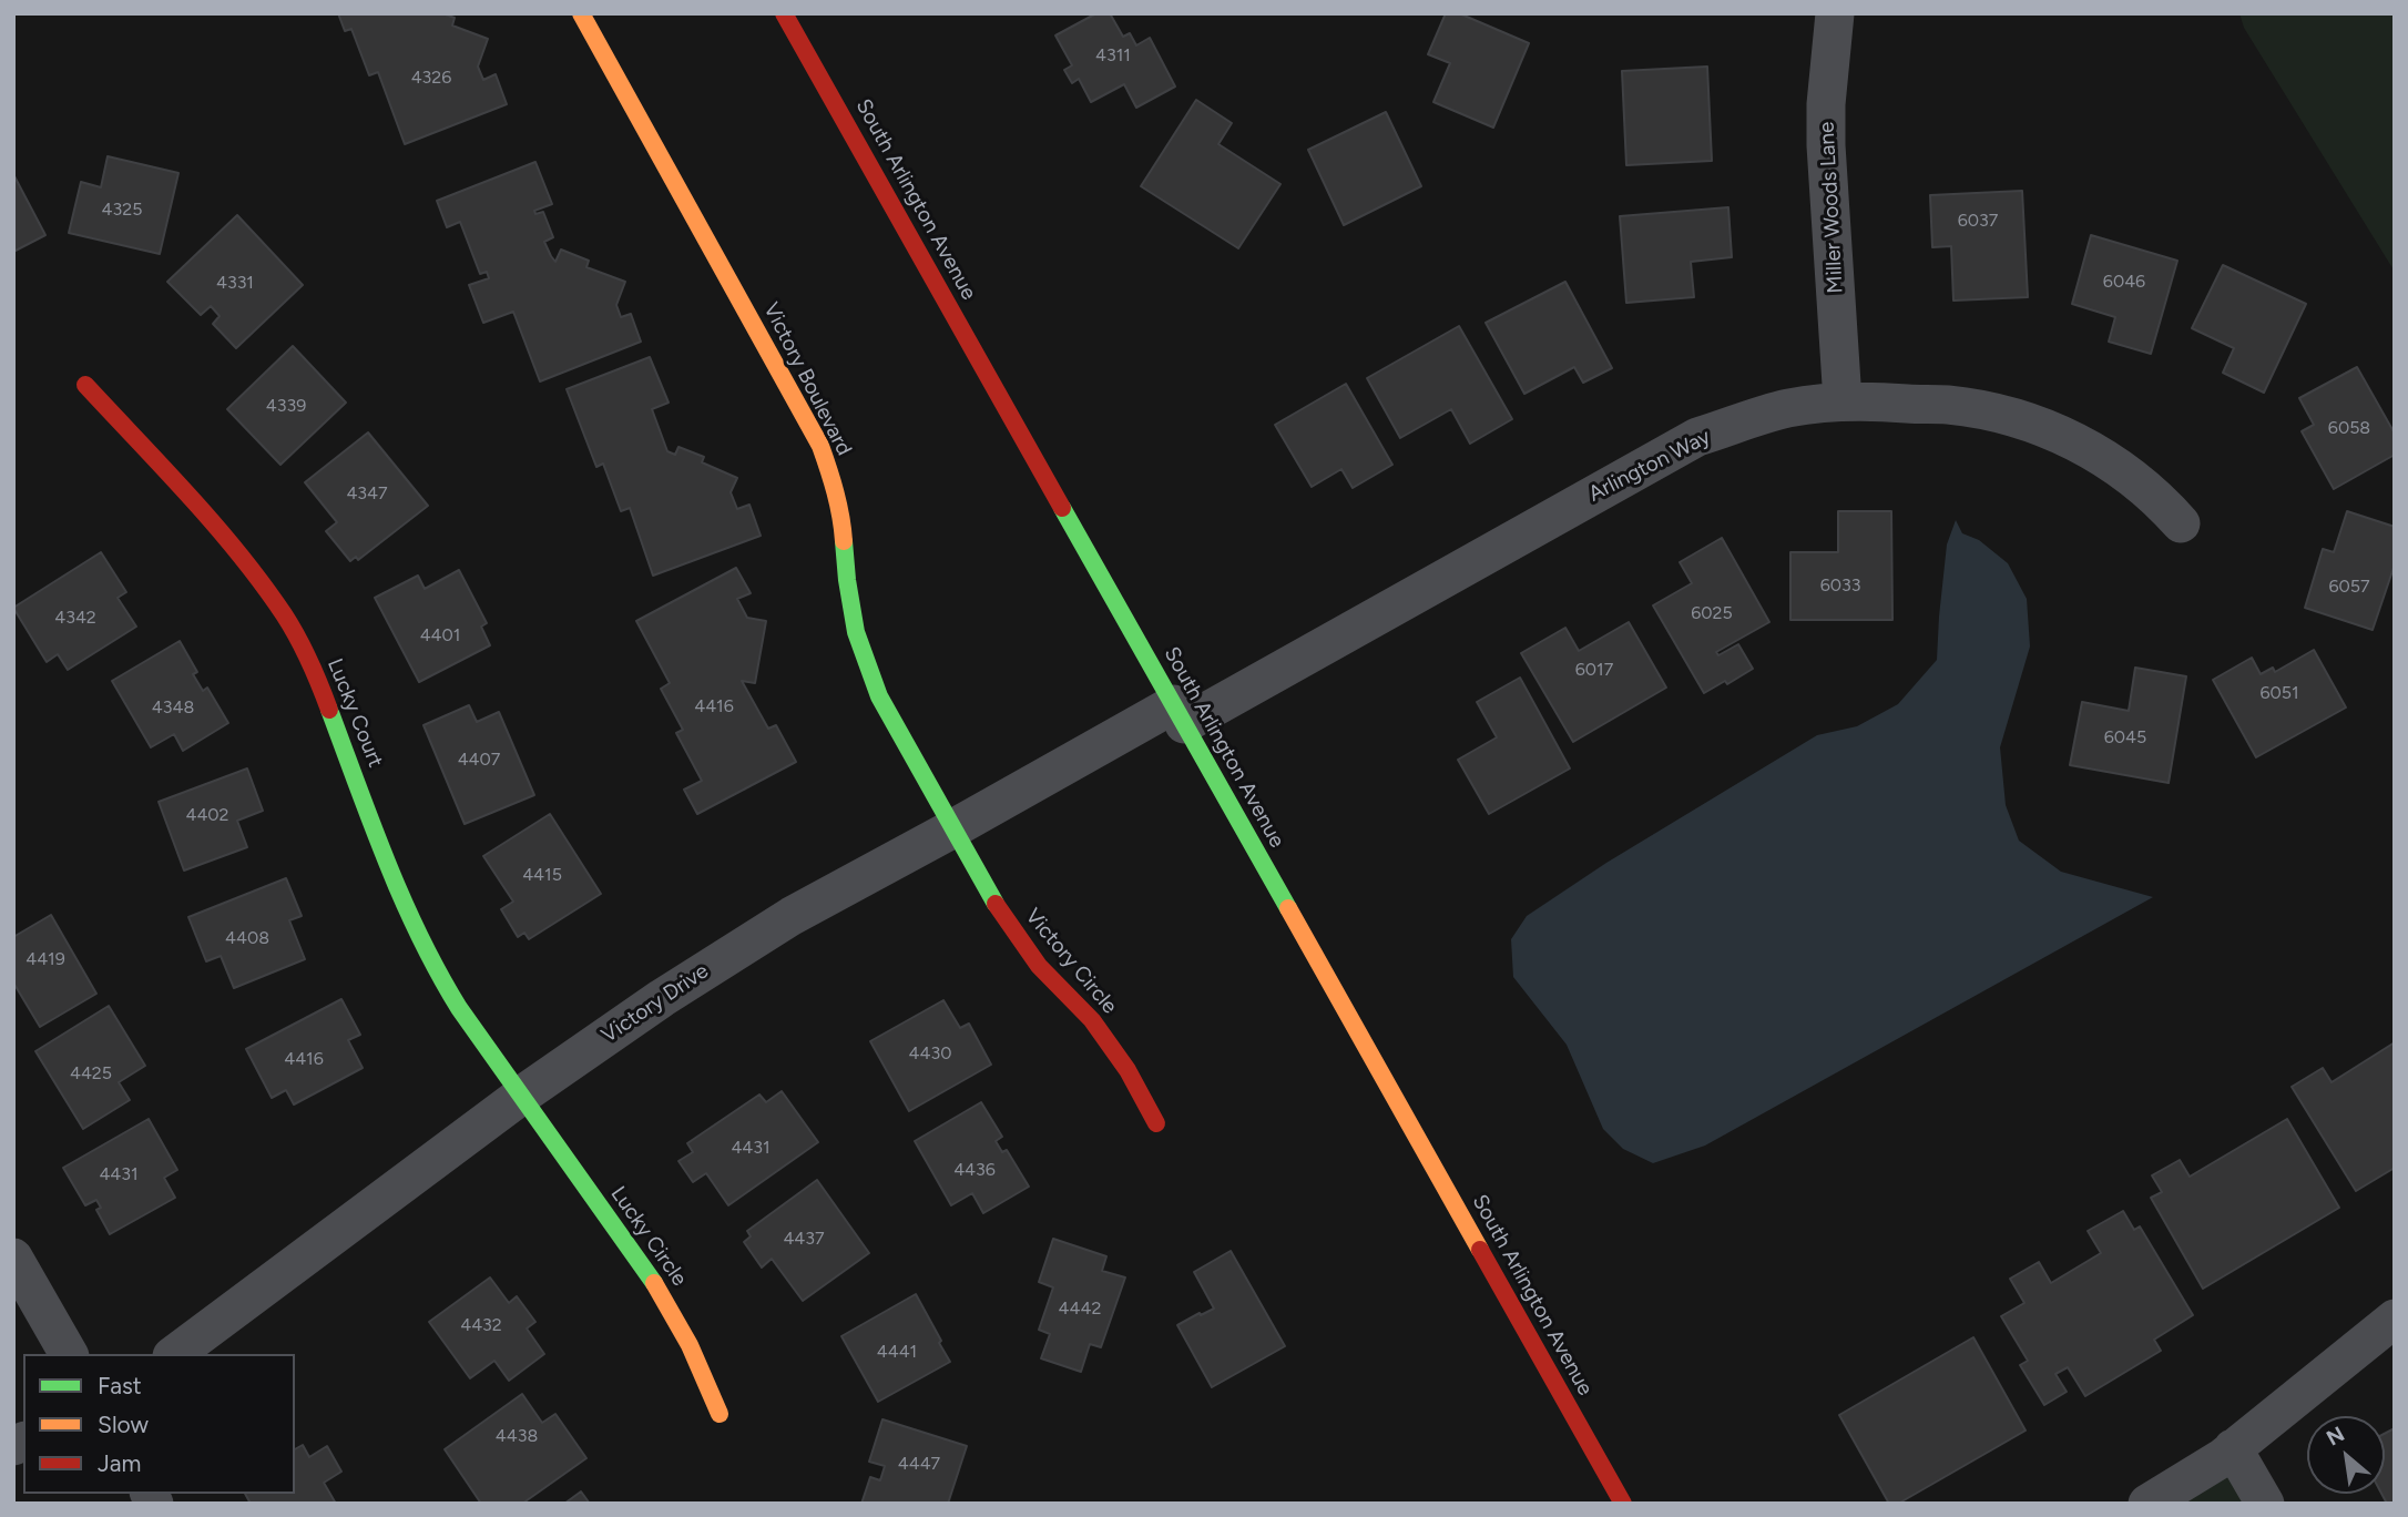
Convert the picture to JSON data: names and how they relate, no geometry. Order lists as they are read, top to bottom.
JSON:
{
  "streets": {
    "street": [
      "South Arlington Avenue",
      "Miller Woods Lane",
      "Victory Boulevard",
      "Arlington Way",
      "Lucky Court",
      "Victory Circle",
      "Victory Drive",
      "Lucky Circle"
    ]
  },
  "crossings": [
    ["South Arlington Avenue", "Arlington Way"],
    ["South Arlington Avenue", "Victory Drive"],
    ["Miller Woods Lane", "Arlington Way"],
    ["Victory Boulevard", "Victory Circle"],
    ["Victory Boulevard", "Victory Drive"],
    ["Arlington Way", "Victory Drive"],
    ["Lucky Court", "Victory Drive"],
    ["Lucky Court", "Lucky Circle"],
    ["Victory Circle", "Victory Drive"],
    ["Victory Drive", "Lucky Circle"]
  ],
  "house_numbers": [
    "4311",
    "4326",
    "4325",
    "6037",
    "6046",
    "4331",
    "4339",
    "6058",
    "4347",
    "6033",
    "6057",
    "6025",
    "4342",
    "4401",
    "6017",
    "6051",
    "4416",
    "4348",
    "6045",
    "4407",
    "4402",
    "4415",
    "4408",
    "4419",
    "4430",
    "4416",
    "4425",
    "4431",
    "4436",
    "4431",
    "4437",
    "4442",
    "4432",
    "4441",
    "4438",
    "4447"
  ],
  "legend": ["Fast", "Slow", "Jam"],
  "north": "top left"
}
